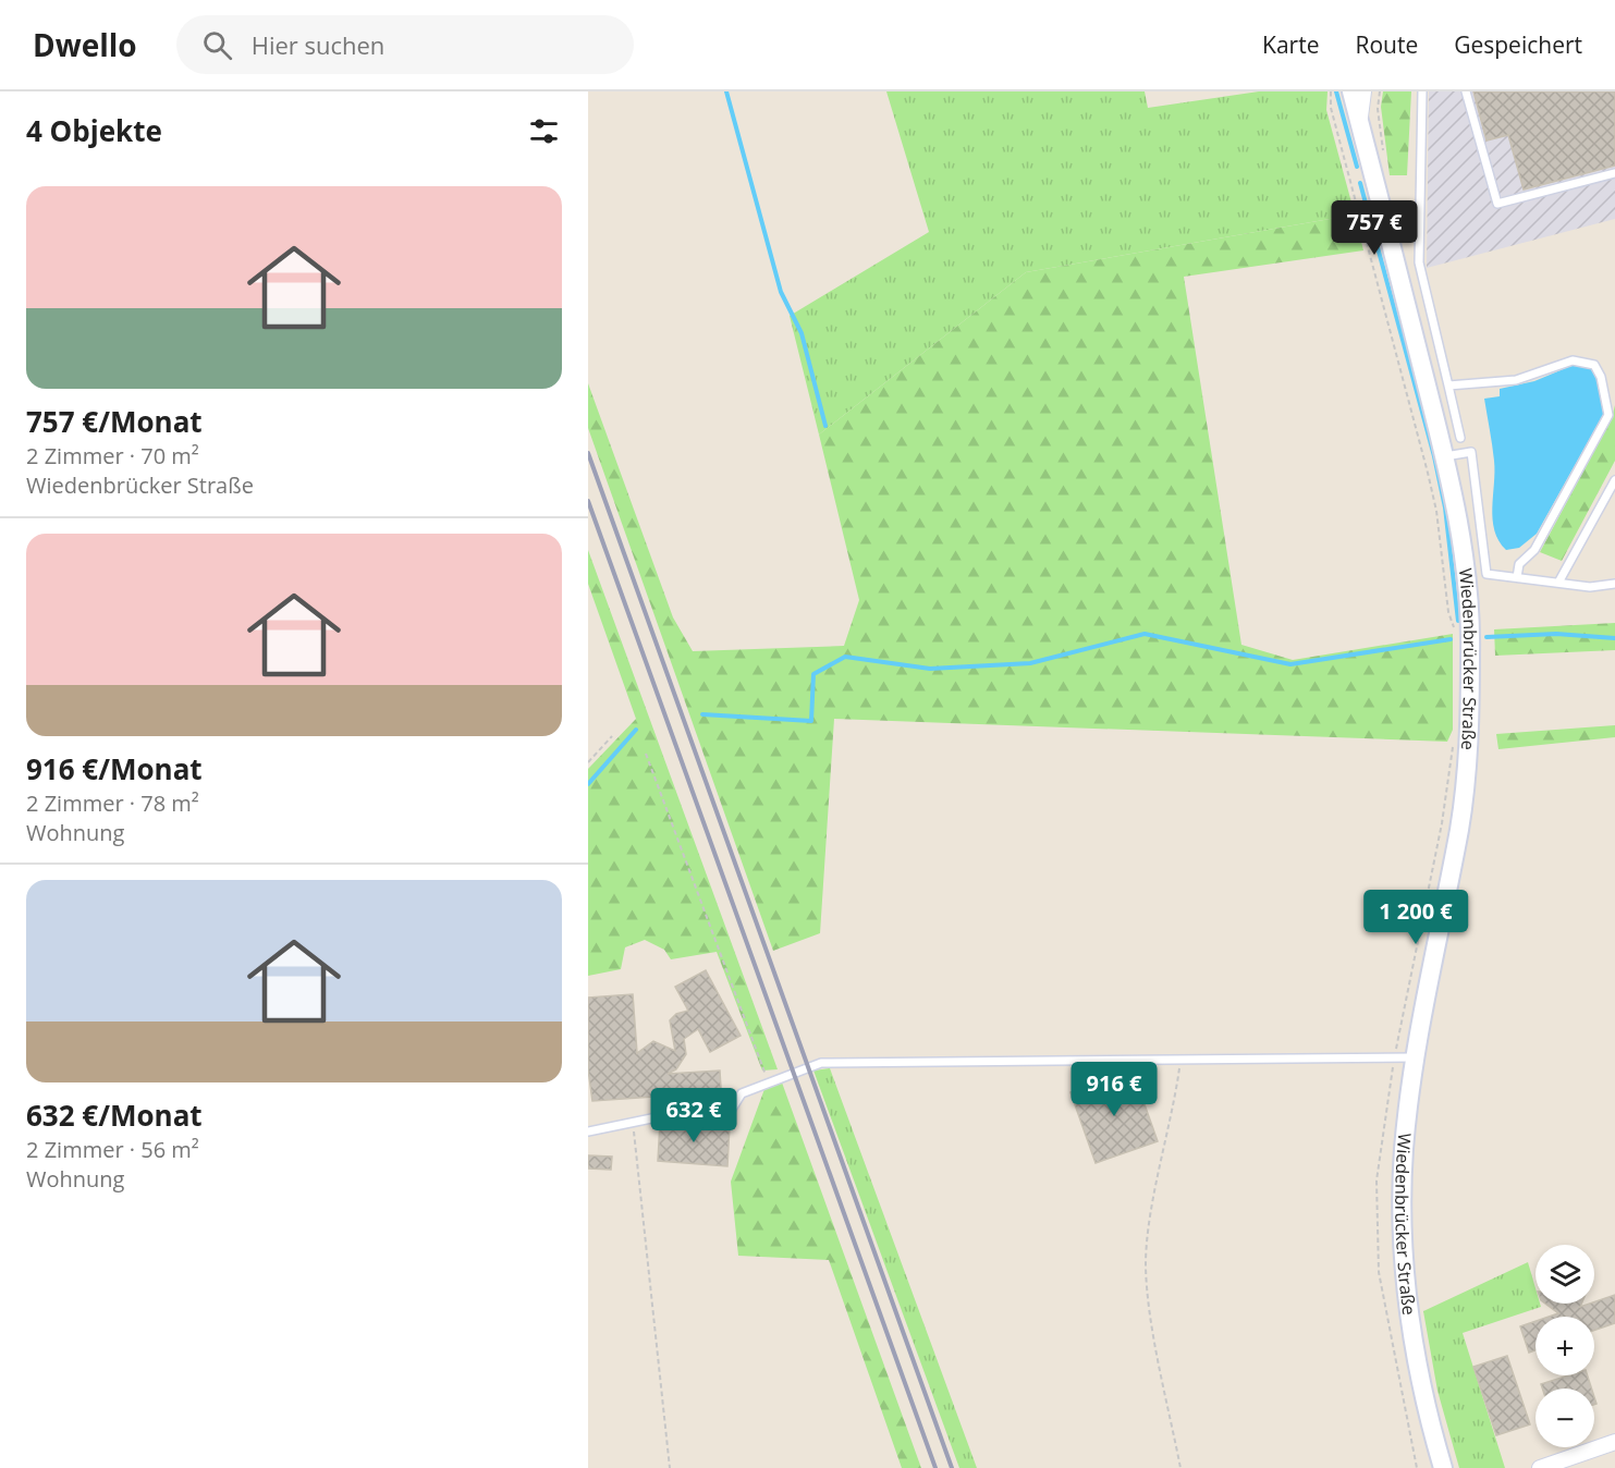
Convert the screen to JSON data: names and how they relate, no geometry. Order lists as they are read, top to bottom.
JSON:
{
  "streets": {
    "street": ["Wiedenbrücker Straße"]
  },
  "page": {
    "header": "Dwello",
    "search": "Hier suchen",
    "nav": ["Karte", "Route", "Gespeichert"],
    "heading": "4 Objekte",
    "list": [
      {
        "name": "757 €/Monat",
        "note": "2 Zimmer · 70 m² · Wiedenbrücker Straße"
      },
      {
        "name": "916 €/Monat",
        "note": "2 Zimmer · 78 m² · Wohnung"
      },
      {
        "name": "632 €/Monat",
        "note": "2 Zimmer · 56 m² · Wohnung"
      }
    ],
    "price": [
      "757 €",
      "1 200 €",
      "916 €",
      "632 €"
    ],
    "map_buttons": ["+", "−"]
  }
}
